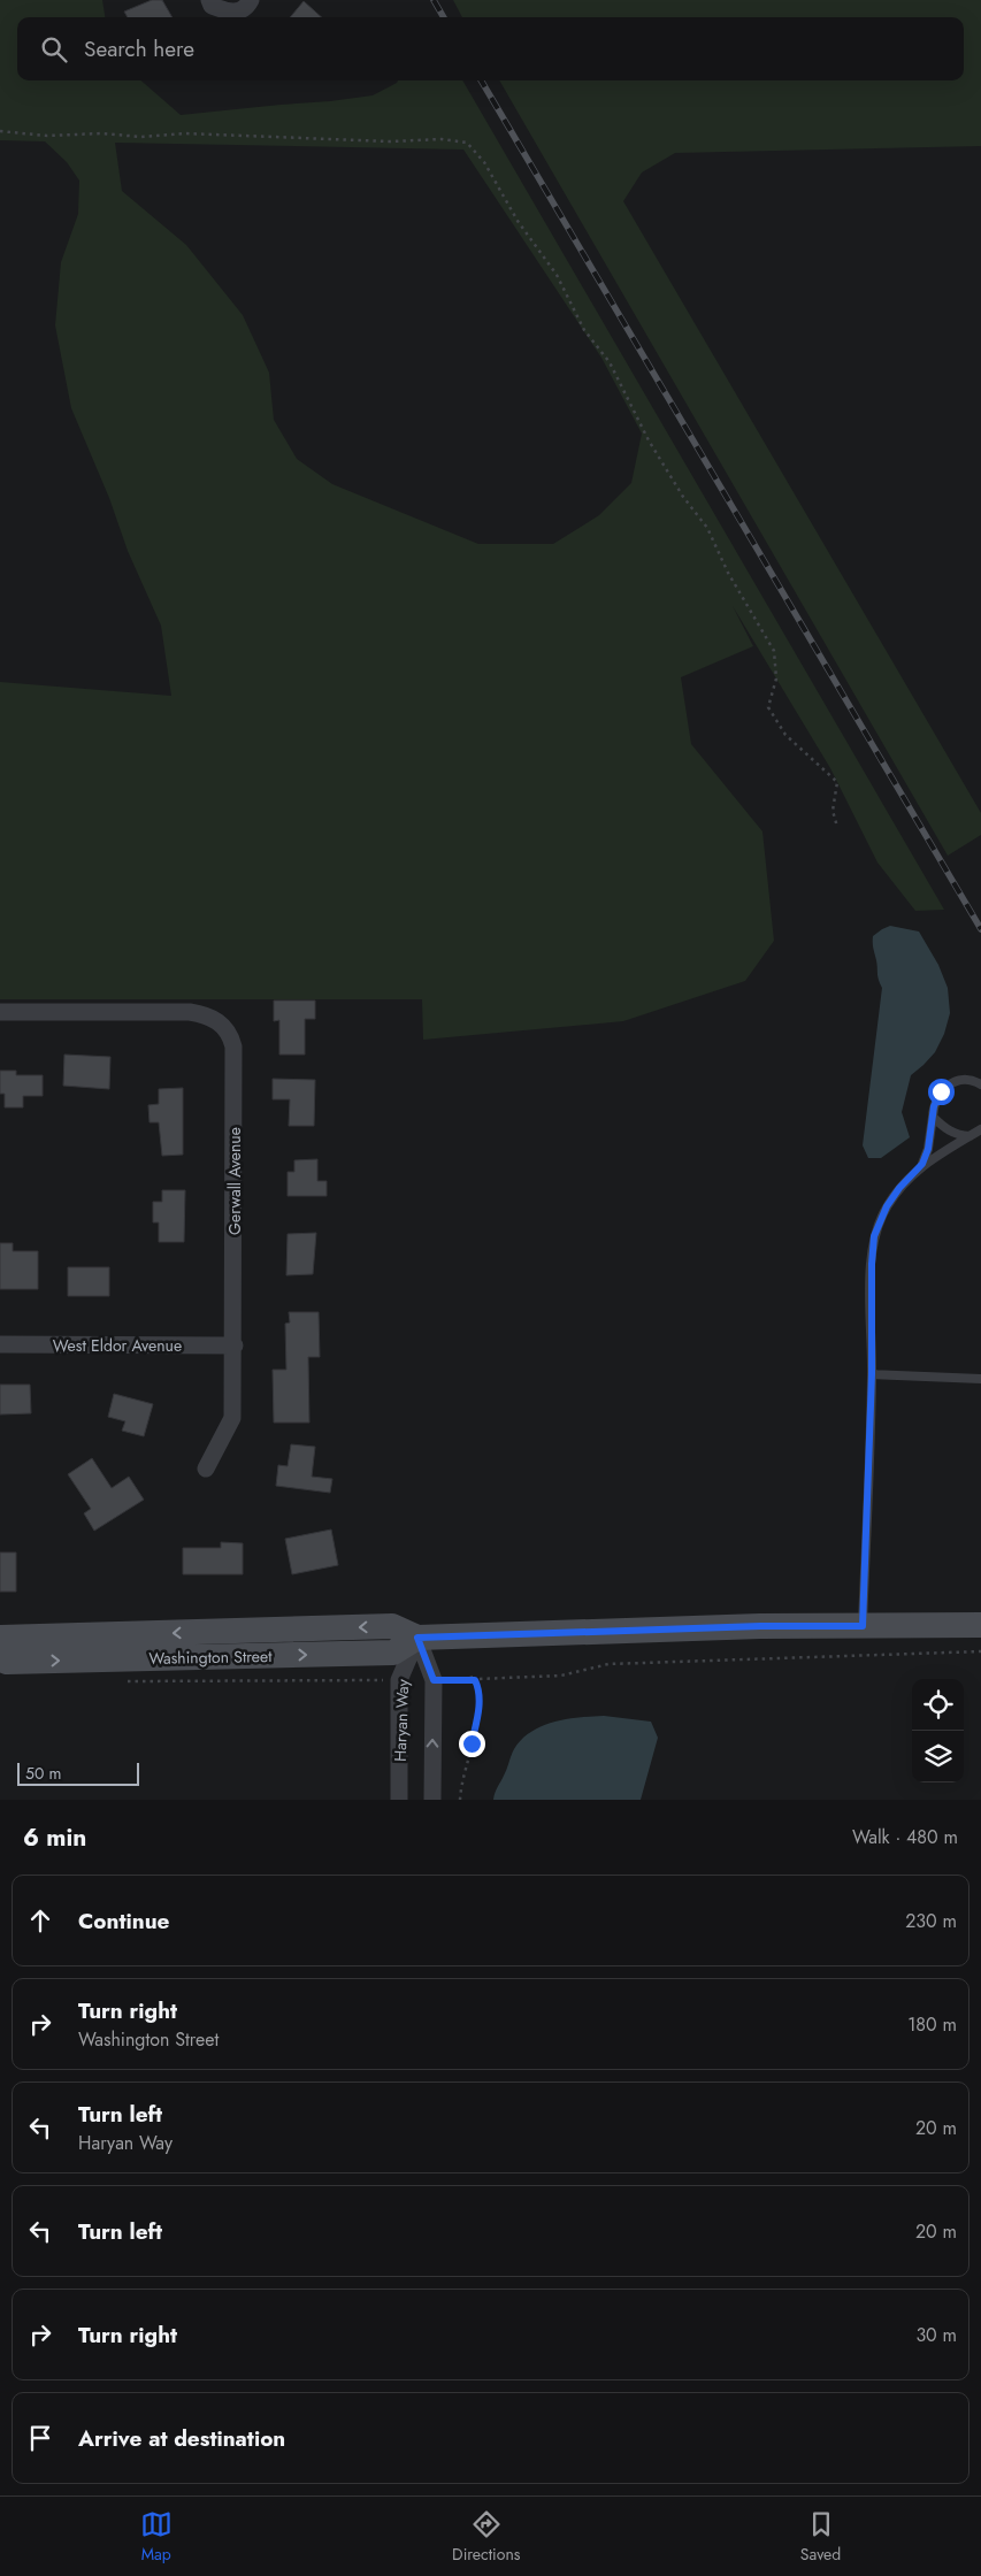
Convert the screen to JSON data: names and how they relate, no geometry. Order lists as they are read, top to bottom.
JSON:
{
  "streets": {
    "main road": ["Washington Street"],
    "street": ["Gerwall Avenue", "West Eldor Avenue", "Haryan Way"]
  },
  "crossings": [
    ["Gerwall Avenue", "West Eldor Avenue"],
    ["Washington Street", "Haryan Way"]
  ],
  "scale_bar": "50 m",
  "page": {
    "search": "Search here",
    "scale": "50 m",
    "heading": ["6 min", "Walk · 480 m"],
    "list": [
      ["Continue", "230 m"],
      ["Turn right", "Washington Street", "180 m"],
      ["Turn left", "Haryan Way", "20 m"],
      ["Turn left", "20 m"],
      ["Turn right", "30 m"],
      "Arrive at destination"
    ],
    "nav": ["Map", "Directions", "Saved"]
  }
}
